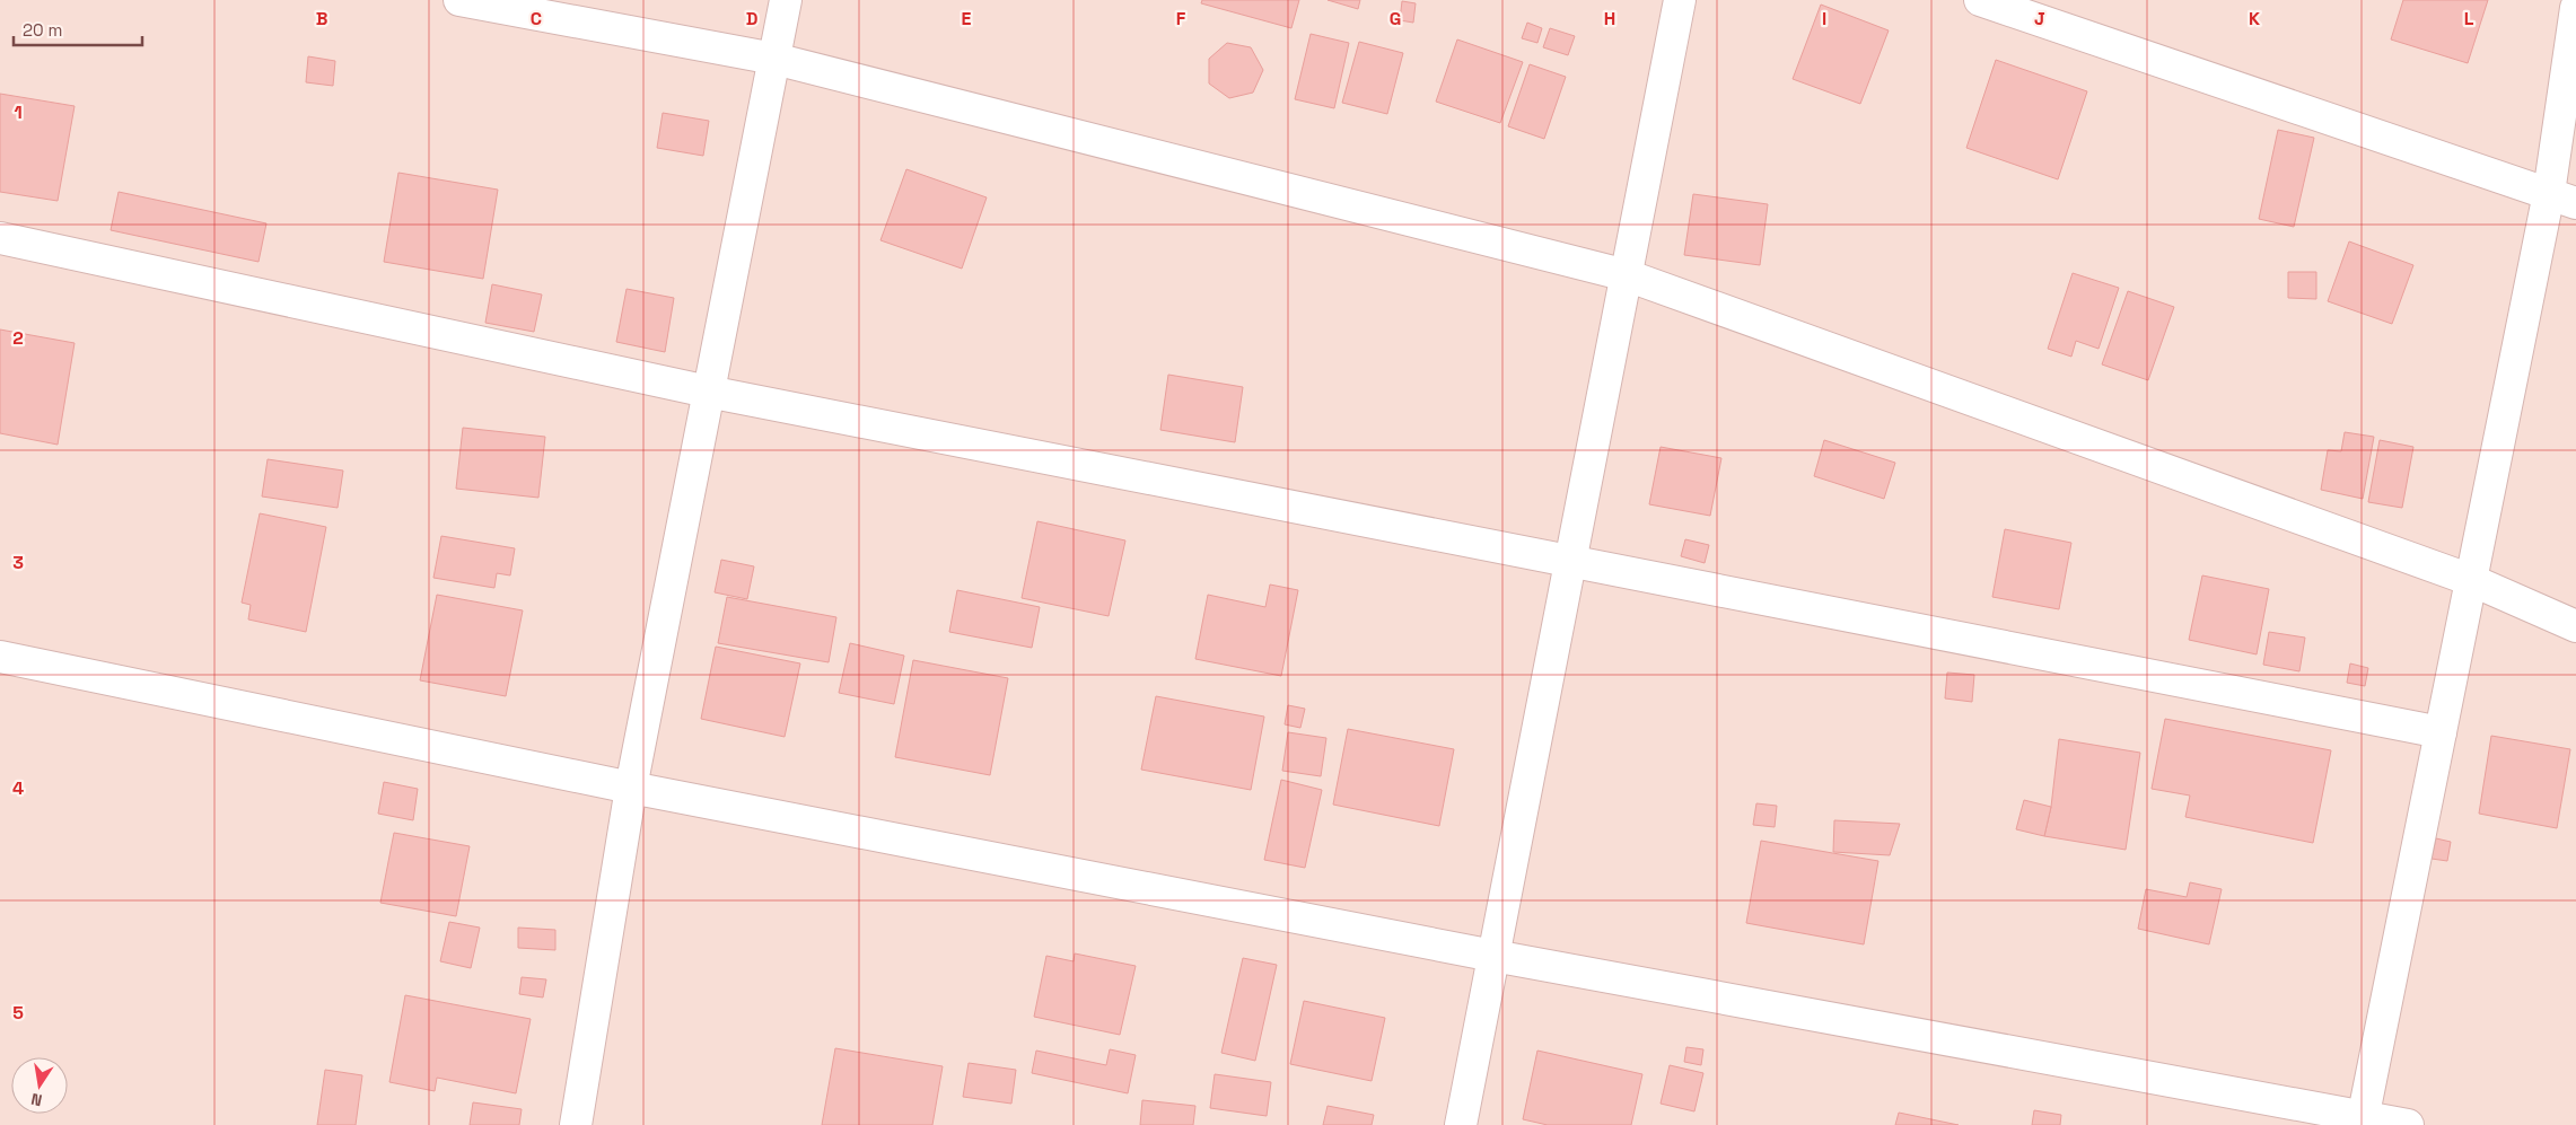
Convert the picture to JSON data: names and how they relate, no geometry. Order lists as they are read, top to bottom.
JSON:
{
  "scale_bar": "20 m",
  "north": "bottom",
  "grid": {
    "columns": [
      "B",
      "C",
      "D",
      "E",
      "F",
      "G",
      "H",
      "I",
      "J",
      "K",
      "L"
    ],
    "rows": [
      "1",
      "2",
      "3",
      "4",
      "5"
    ]
  }
}
